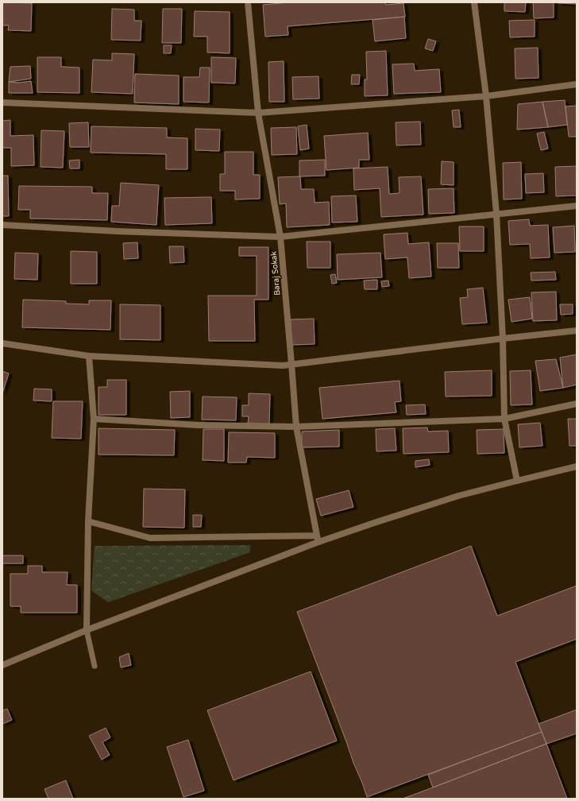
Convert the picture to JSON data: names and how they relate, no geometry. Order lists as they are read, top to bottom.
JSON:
{
  "streets": {
    "street": ["Baraj Sokak"]
  }
}
